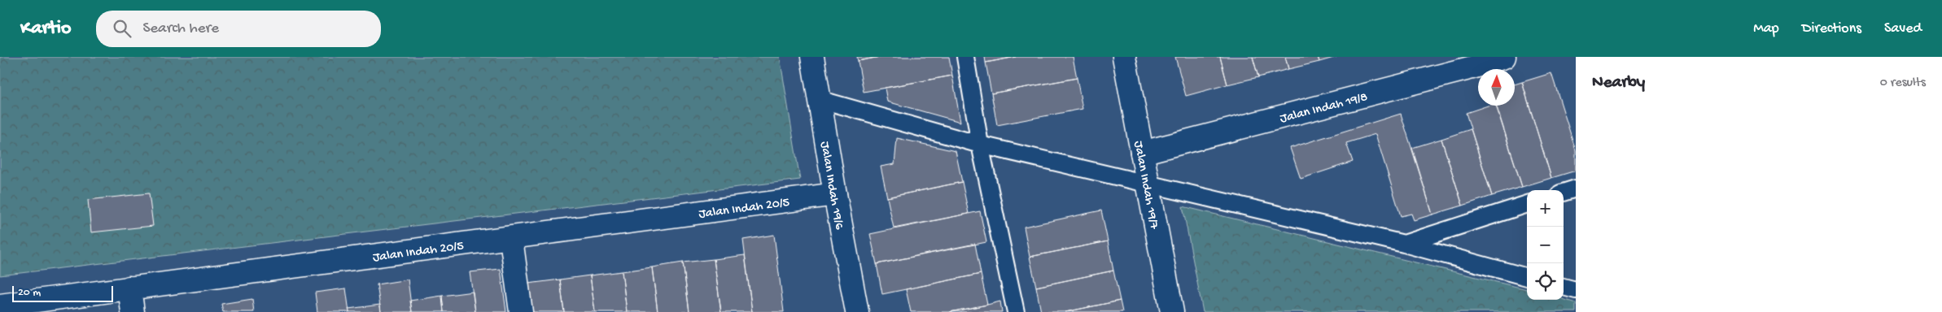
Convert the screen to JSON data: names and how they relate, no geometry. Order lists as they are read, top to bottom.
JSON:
{
  "streets": {
    "street": [
      "Jalan Indah 19/8",
      "Jalan Indah 19/6",
      "Jalan Indah 19/7",
      "Jalan Indah 20/5"
    ]
  },
  "crossings": [
    ["Jalan Indah 19/8", "Jalan Indah 19/7"],
    ["Jalan Indah 19/6", "Jalan Indah 20/5"]
  ],
  "scale_bar": "20 m",
  "north": "top",
  "page": {
    "header": "Kartio",
    "search": "Search here",
    "nav": ["Map", "Directions", "Saved"],
    "heading": ["Nearby", "0 results"],
    "map_buttons": ["+", "−"],
    "scale": "20 m"
  }
}
